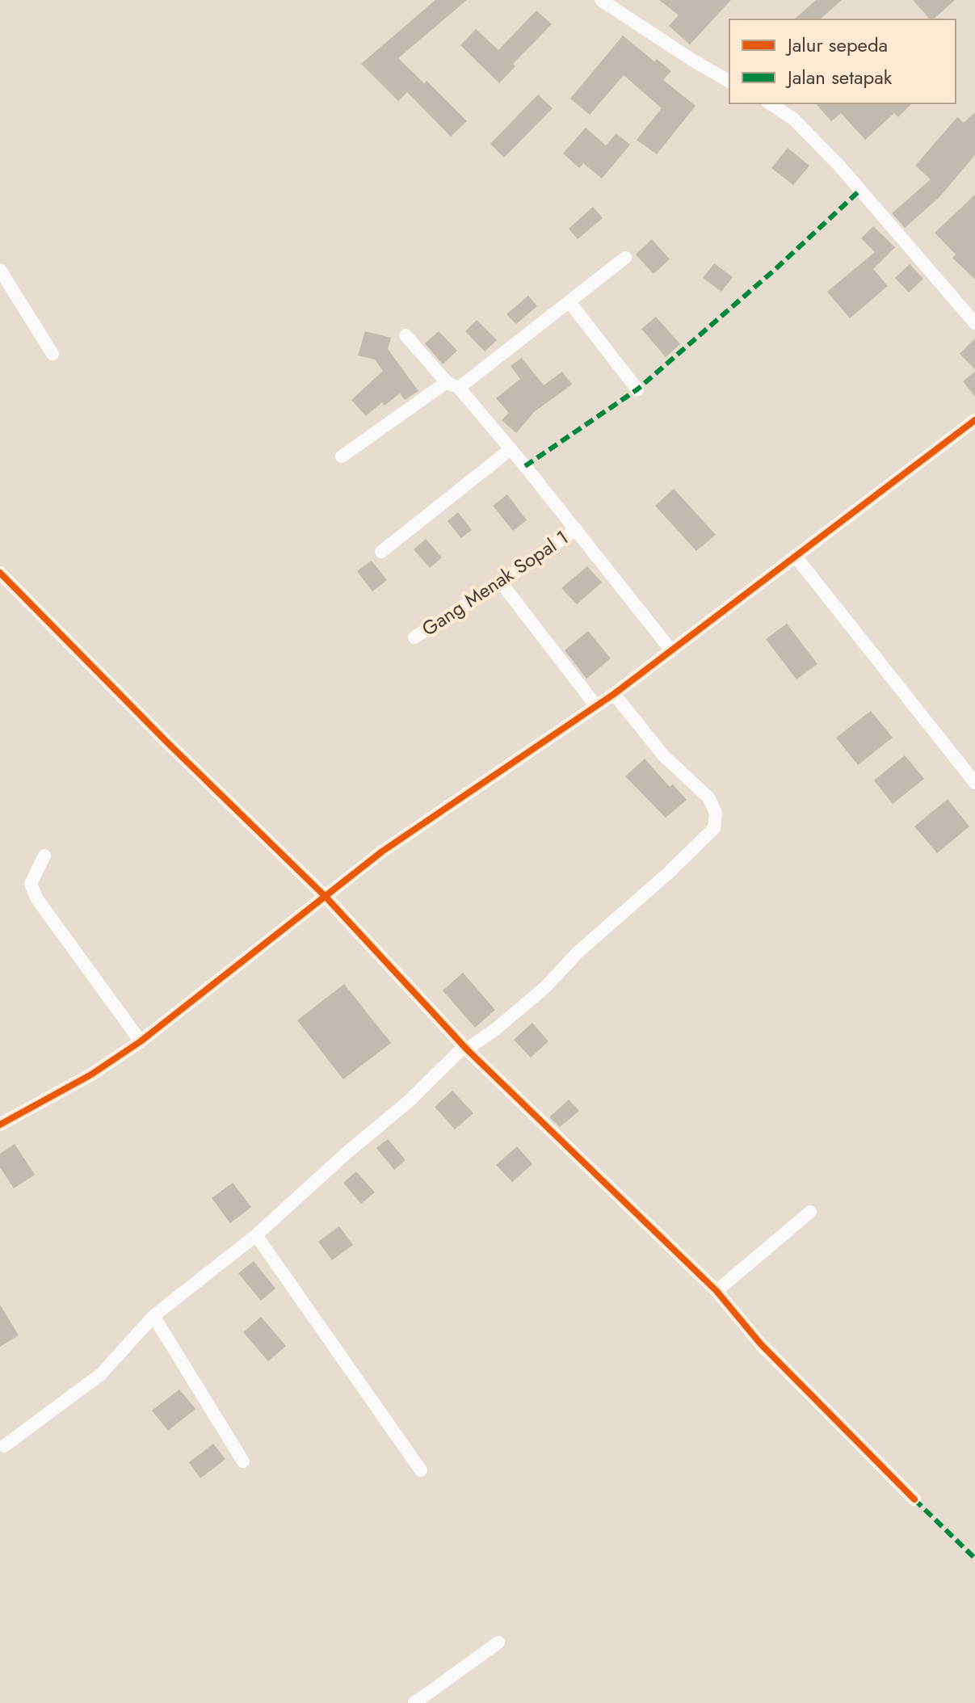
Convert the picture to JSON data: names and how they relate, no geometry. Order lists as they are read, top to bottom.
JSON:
{
  "streets": {
    "street": ["Gang Menak Sopal 1"]
  },
  "legend": ["Jalur sepeda", "Jalan setapak"]
}
